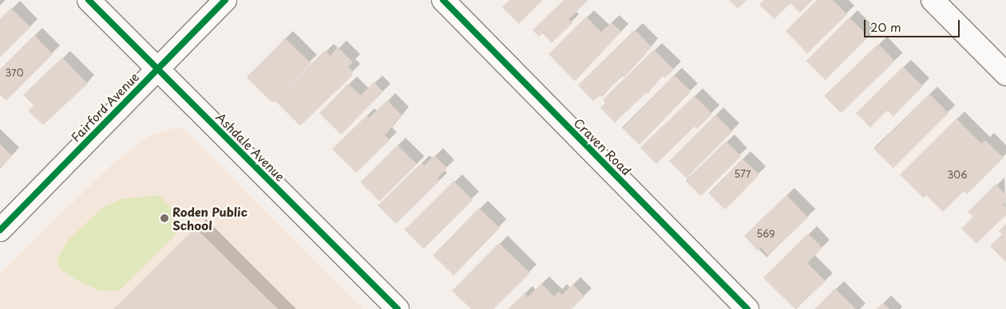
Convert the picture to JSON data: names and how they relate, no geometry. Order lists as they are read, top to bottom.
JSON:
{
  "streets": {
    "street": ["Fairford Avenue", "Ashdale Avenue", "Craven Road"]
  },
  "crossings": [
    ["Fairford Avenue", "Ashdale Avenue"]
  ],
  "places": ["Roden Public School"],
  "house_numbers": [
    "370",
    "577",
    "306",
    "569"
  ],
  "scale_bar": "20 m"
}
